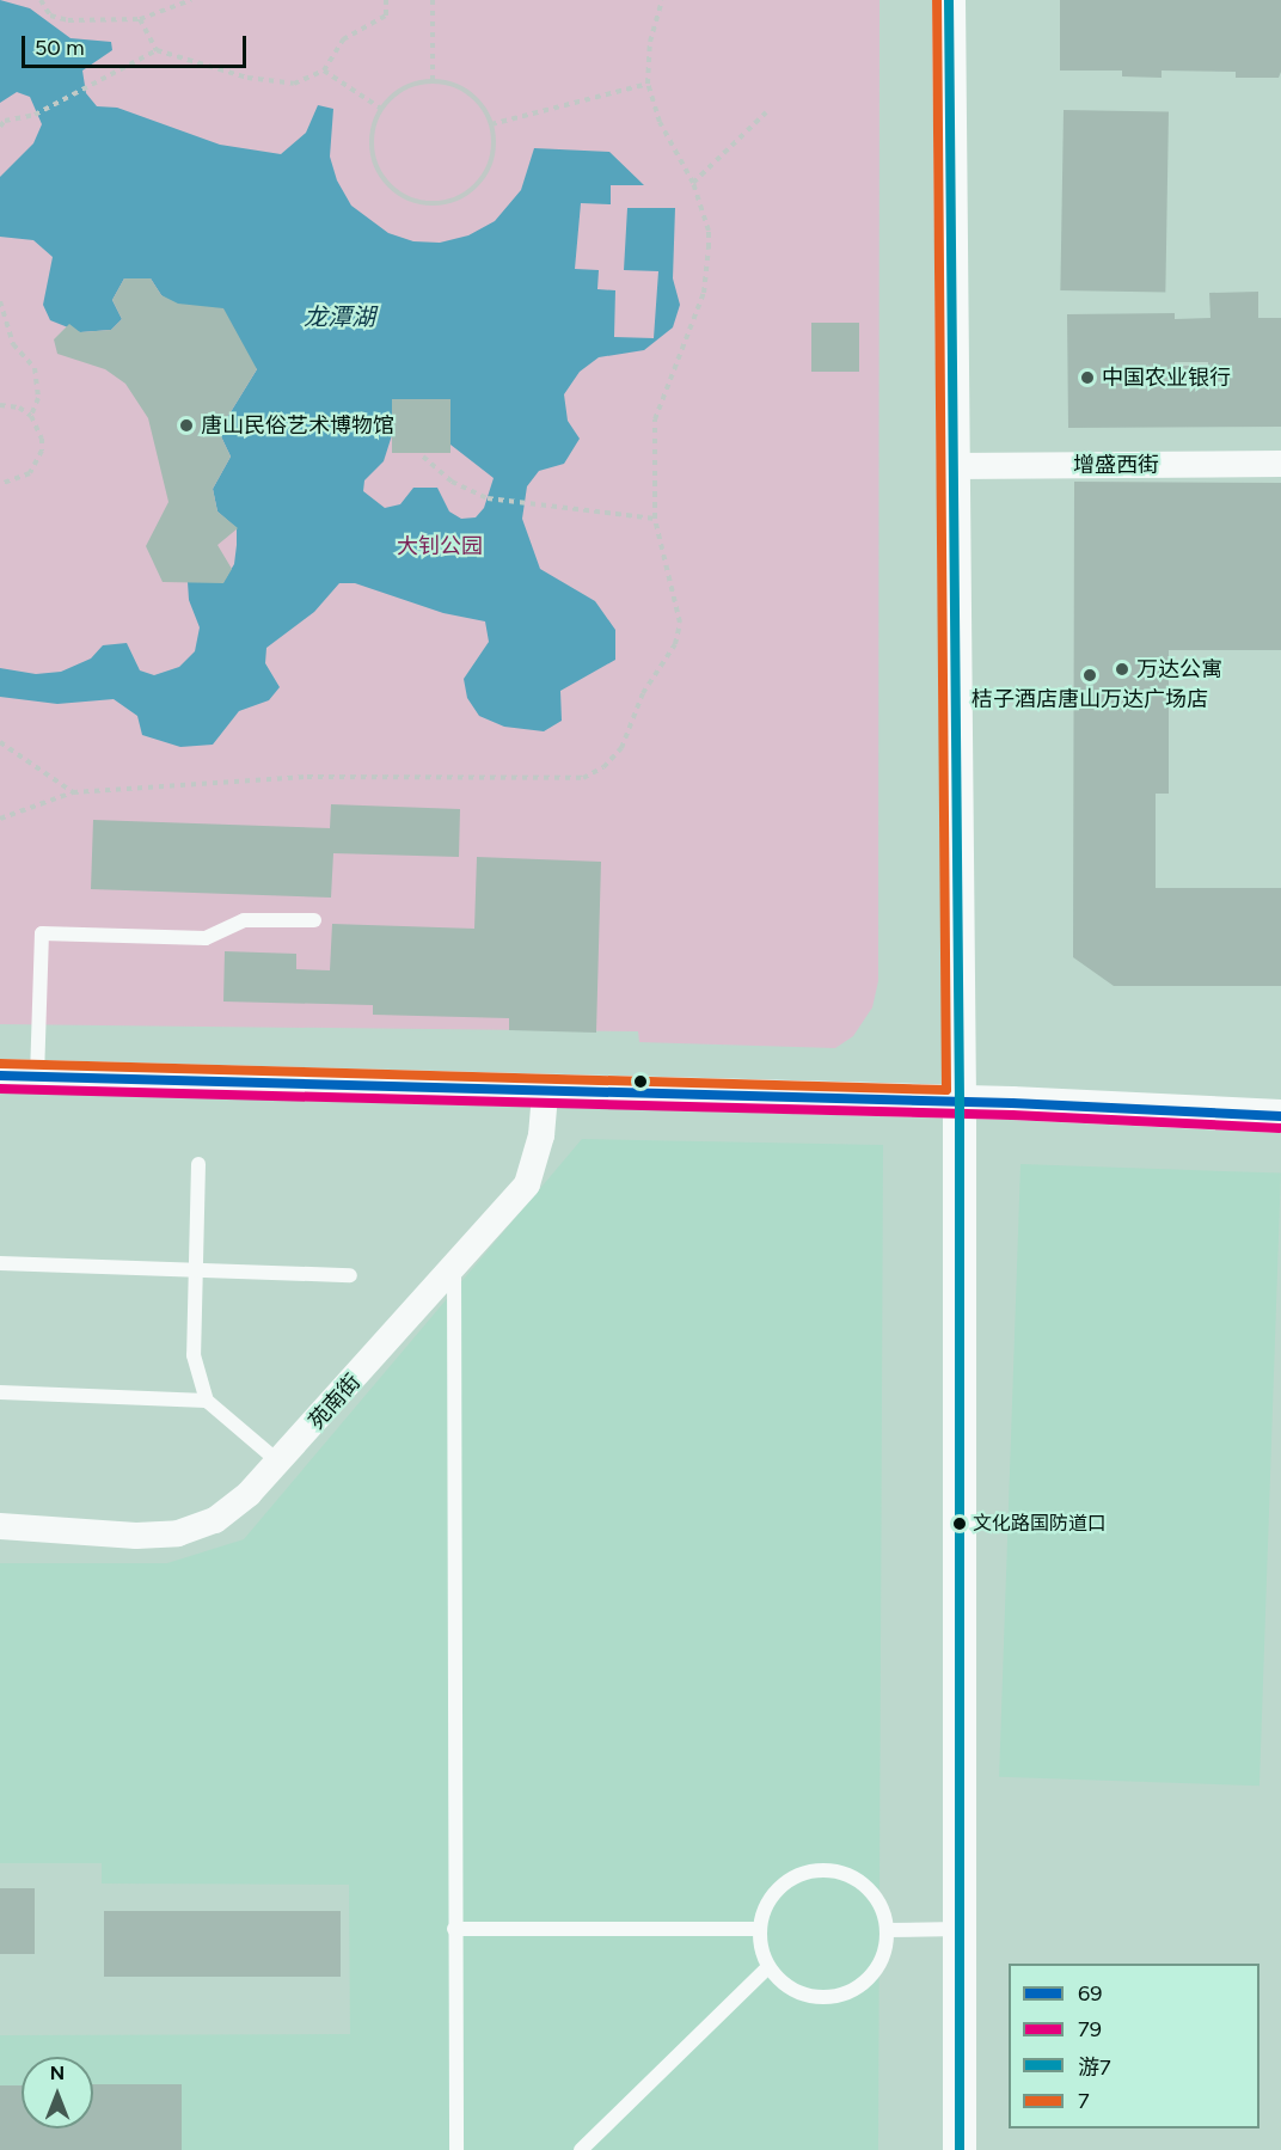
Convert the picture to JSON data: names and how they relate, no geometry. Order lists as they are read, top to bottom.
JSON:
{
  "streets": {
    "street": ["增盛西街", "苑南街"]
  },
  "water": ["龙潭湖"],
  "parks": ["大钊公园"],
  "places": [
    "中国农业银行",
    "唐山民俗艺术博物馆",
    "万达公寓",
    "桔子酒店唐山万达广场店",
    "文化路国防道口"
  ],
  "lines": [
    "transit line 游7",
    "transit line 7",
    "transit line 69",
    "transit line 79"
  ],
  "legend": [
    "69",
    "79",
    "游7",
    "7"
  ],
  "scale_bar": "50 m",
  "north": "top"
}
